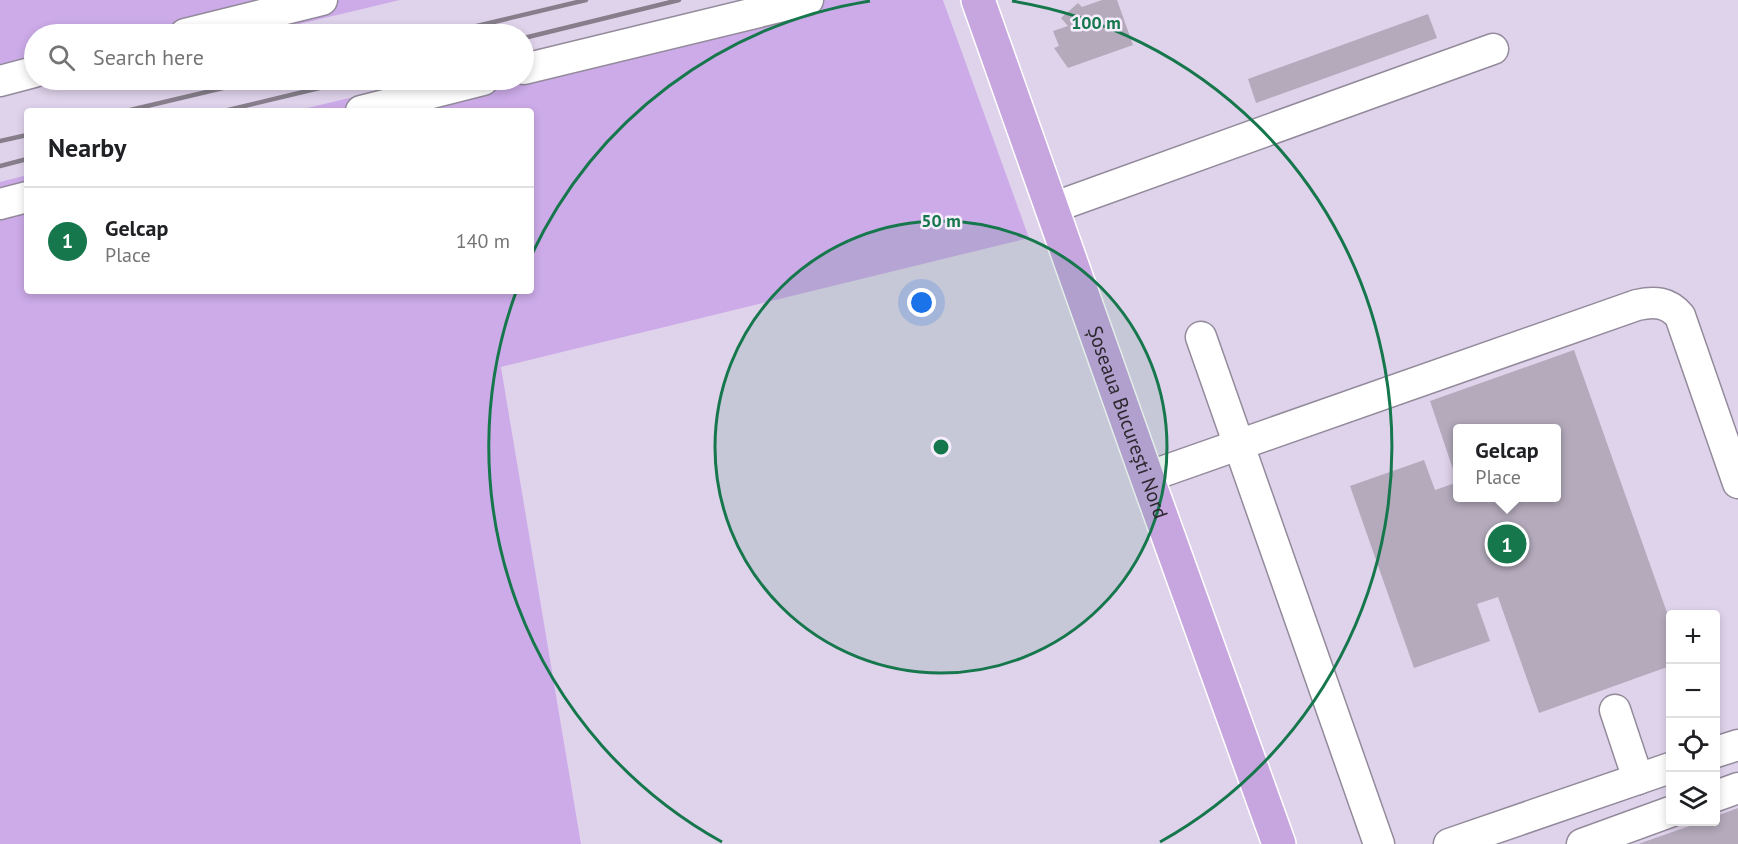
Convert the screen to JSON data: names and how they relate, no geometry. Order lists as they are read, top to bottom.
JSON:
{
  "streets": {
    "main road": ["Șoseaua București Nord"]
  },
  "page": {
    "search": "Search here",
    "heading": "Nearby",
    "list": [
      {
        "mark": "1",
        "name": "Gelcap",
        "note": "Place",
        "value": "140 m"
      }
    ],
    "popup": ["Gelcap", "Place"],
    "pins": "1",
    "map_buttons": ["+", "−"]
  },
  "rings": ["100 m", "50 m"]
}
